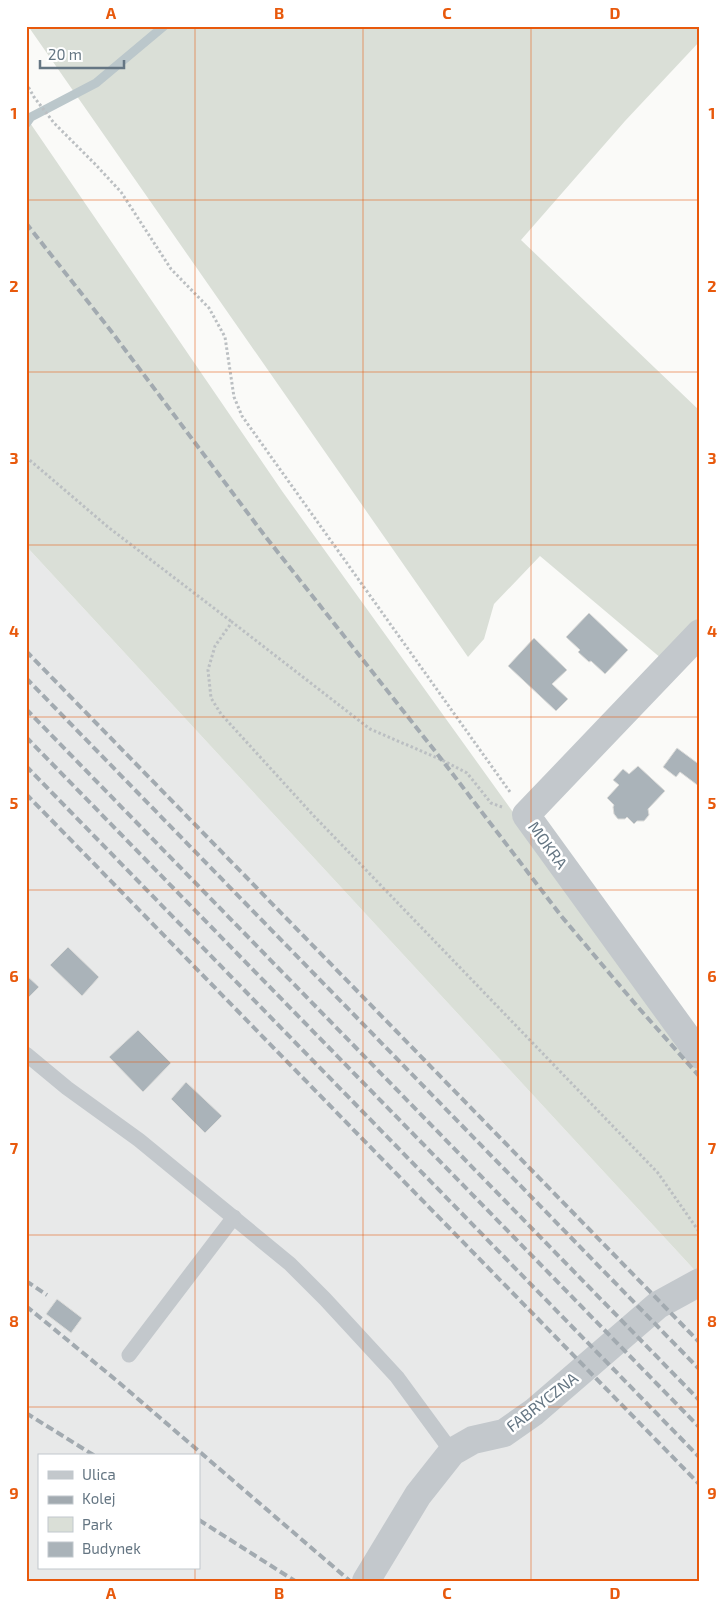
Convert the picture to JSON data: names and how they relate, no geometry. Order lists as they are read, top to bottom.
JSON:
{
  "streets": {
    "street": ["MOKRA", "FABRYCZNA"]
  },
  "legend": [
    "Ulica",
    "Kolej",
    "Park",
    "Budynek"
  ],
  "scale_bar": "20 m",
  "grid": {
    "columns": [
      "A",
      "B",
      "C",
      "D"
    ],
    "rows": [
      "1",
      "2",
      "3",
      "4",
      "5",
      "6",
      "7",
      "8",
      "9"
    ]
  }
}
